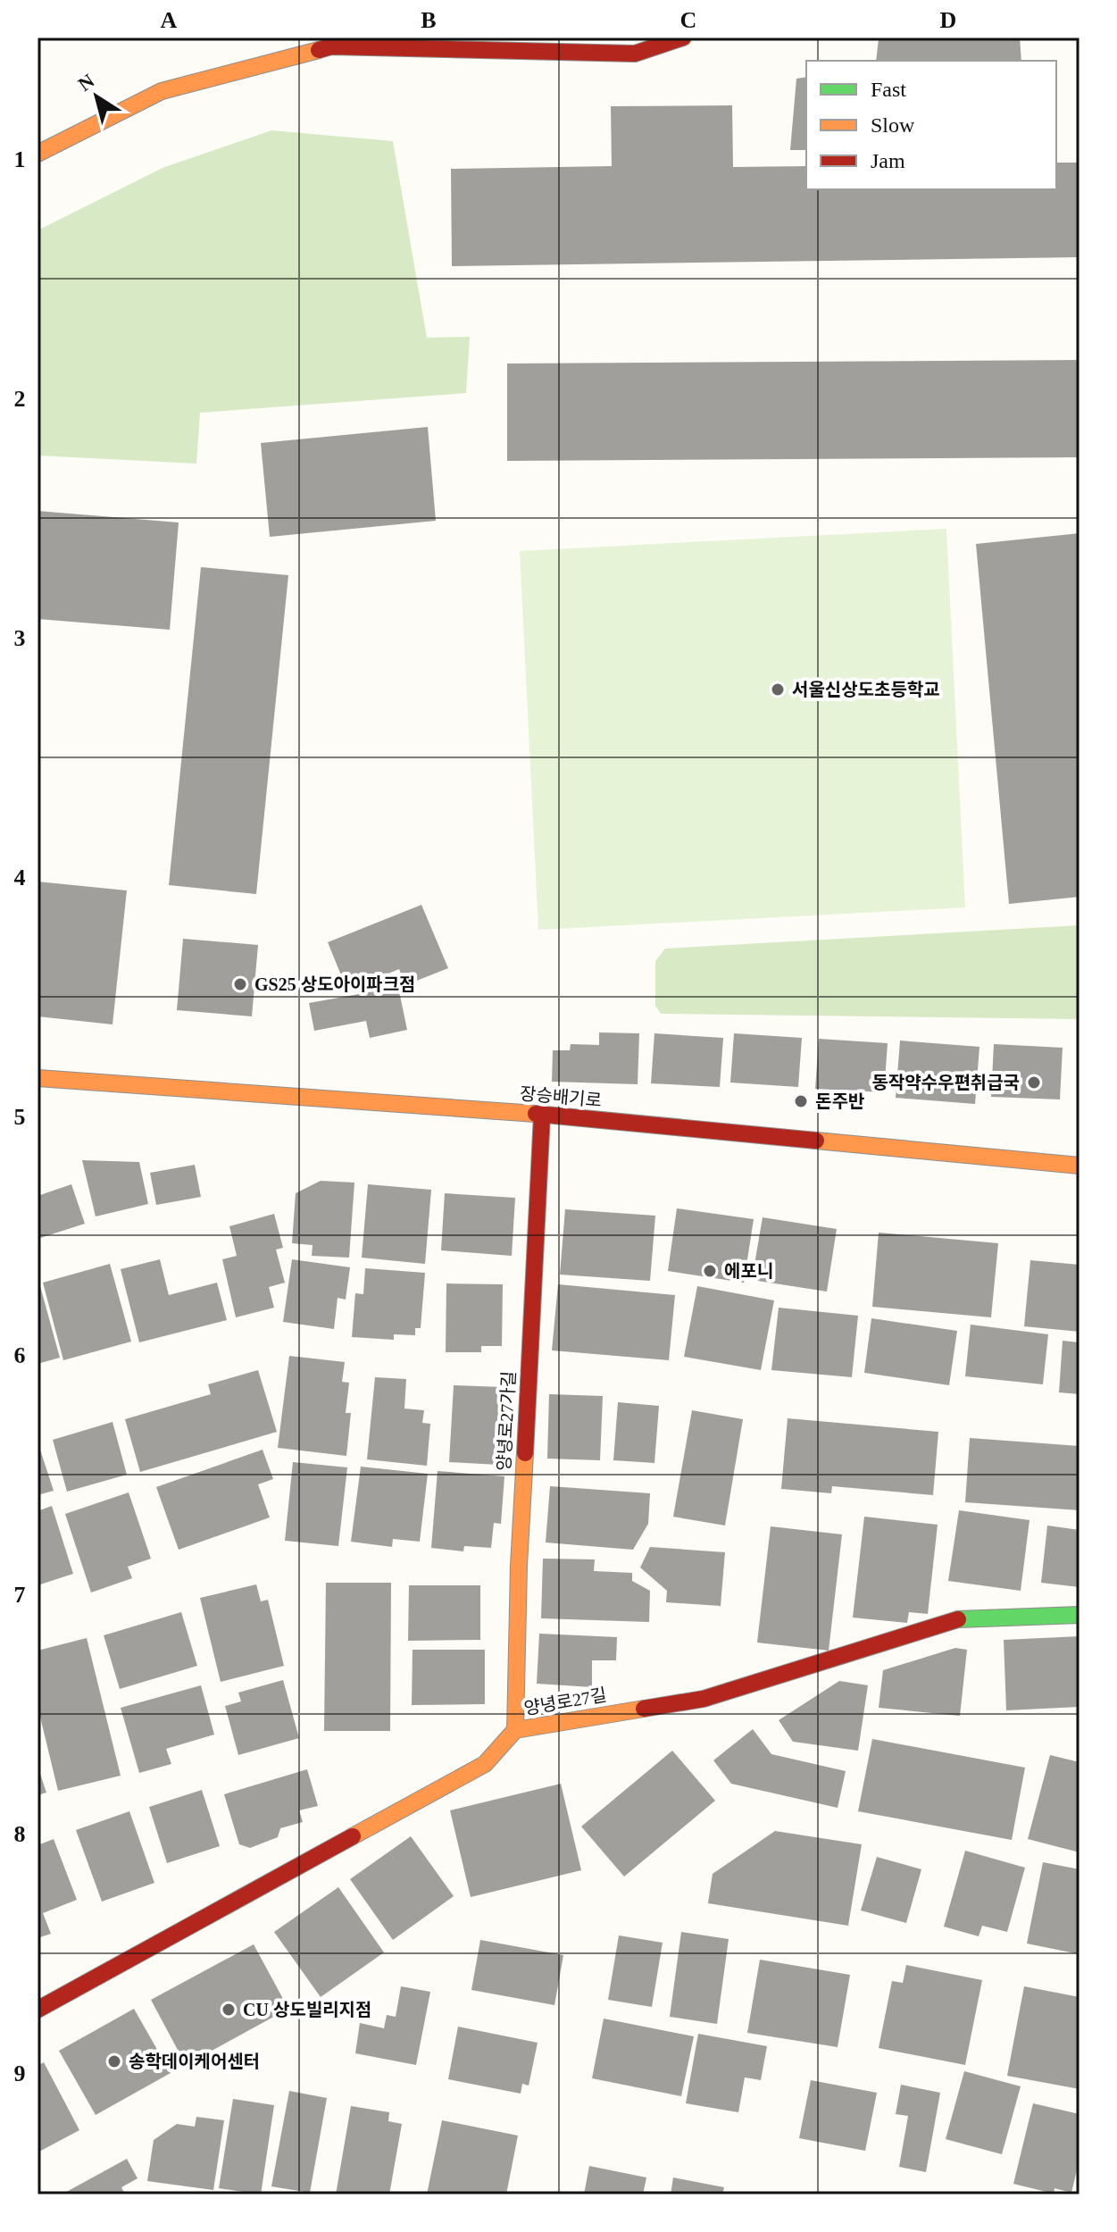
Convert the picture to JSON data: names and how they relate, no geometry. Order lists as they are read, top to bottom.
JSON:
{
  "streets": {
    "street": ["장승배기로", "양녕로27가길", "양녕로27길"]
  },
  "crossings": [
    ["장승배기로", "양녕로27가길"],
    ["양녕로27가길", "양녕로27길"]
  ],
  "places": [
    "서울신상도초등학교",
    "GS25 상도아이파크점",
    "동작약수우편취급국",
    "돈주반",
    "에포니",
    "CU 상도빌리지점",
    "송학데이케어센터"
  ],
  "legend": ["Fast", "Slow", "Jam"],
  "north": "top left",
  "grid": {
    "columns": [
      "A",
      "B",
      "C",
      "D"
    ],
    "rows": [
      "1",
      "2",
      "3",
      "4",
      "5",
      "6",
      "7",
      "8",
      "9"
    ]
  }
}
